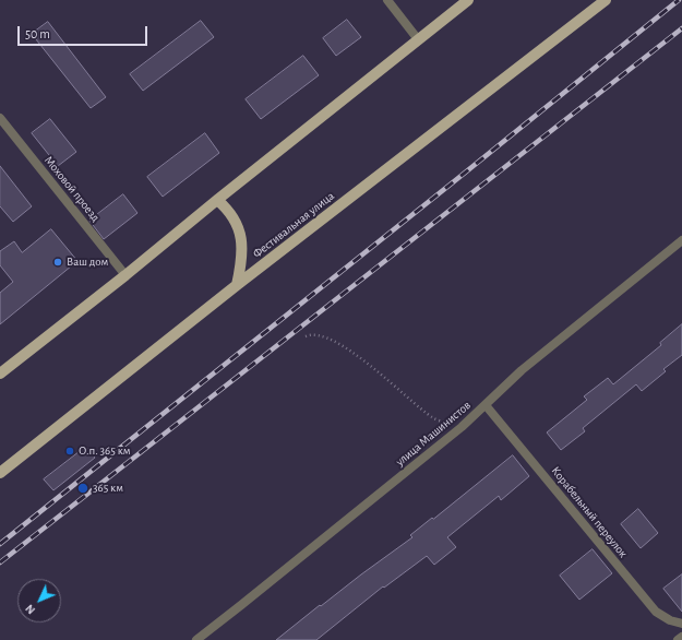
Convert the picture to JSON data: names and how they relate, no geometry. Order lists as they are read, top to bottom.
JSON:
{
  "streets": {
    "main road": ["Фестивальная улица"],
    "street": ["Моховой проезд", "улица Машинистов", "Корабельный переулок"]
  },
  "crossings": [
    ["улица Машинистов", "Корабельный переулок"]
  ],
  "places": ["Ваш дом", "О.п. 365 км", "365 км"],
  "scale_bar": "50 m",
  "north": "bottom left"
}
